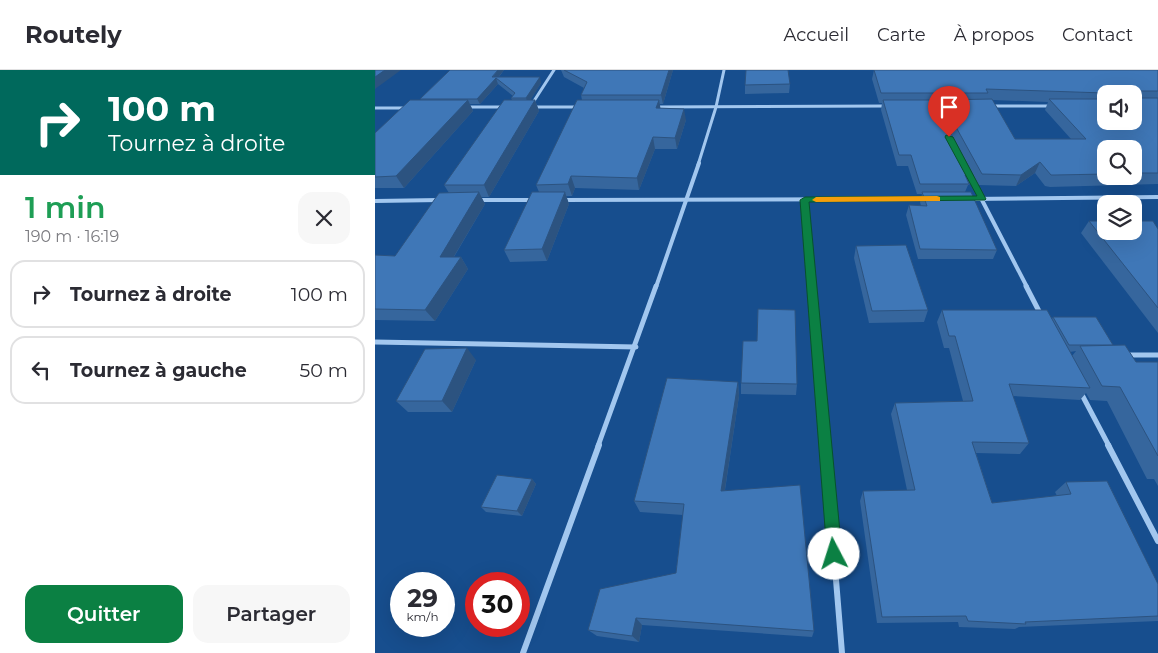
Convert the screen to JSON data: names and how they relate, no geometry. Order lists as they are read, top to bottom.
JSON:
{
  "page": {
    "header": "Routely",
    "nav": [
      "Accueil",
      "Carte",
      "À propos",
      "Contact"
    ],
    "turn": ["100 m", "Tournez à droite"],
    "heading": ["1 min", "190 m · 16:19"],
    "list": [
      {
        "name": "Tournez à droite",
        "value": "100 m"
      },
      {
        "name": "Tournez à gauche",
        "value": "50 m"
      }
    ],
    "speed": "29 km/h",
    "limit": "30",
    "buttons": ["Quitter", "Partager"]
  }
}
